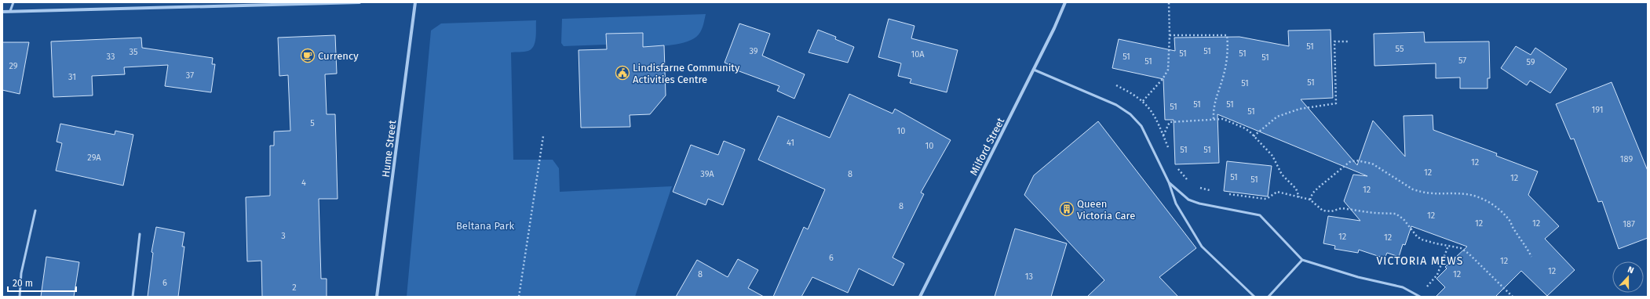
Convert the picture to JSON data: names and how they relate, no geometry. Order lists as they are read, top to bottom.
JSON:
{
  "streets": {
    "street": ["Milford Street", "Hume Street"]
  },
  "districts": ["VICTORIA MEWS"],
  "parks": ["Beltana Park"],
  "places": {
    "cafe": ["Currency"],
    "public building": ["Lindisfarne Community Activities Centre"],
    "building": ["Queen Victoria Care"]
  },
  "house_numbers": [
    "51",
    "55",
    "39",
    "51",
    "35",
    "51",
    "51",
    "10A",
    "33",
    "51",
    "51",
    "57",
    "51",
    "59",
    "29",
    "37",
    "31",
    "51",
    "51",
    "51",
    "51",
    "51",
    "191",
    "51",
    "5",
    "10",
    "41",
    "10",
    "51",
    "51",
    "29A",
    "189",
    "12",
    "12",
    "39A",
    "8",
    "51",
    "12",
    "51",
    "4",
    "12",
    "8",
    "12",
    "12",
    "12",
    "187",
    "3",
    "12",
    "12",
    "6",
    "12",
    "12",
    "8",
    "12",
    "13",
    "6",
    "2"
  ],
  "scale_bar": "20 m",
  "north": "top"
}
